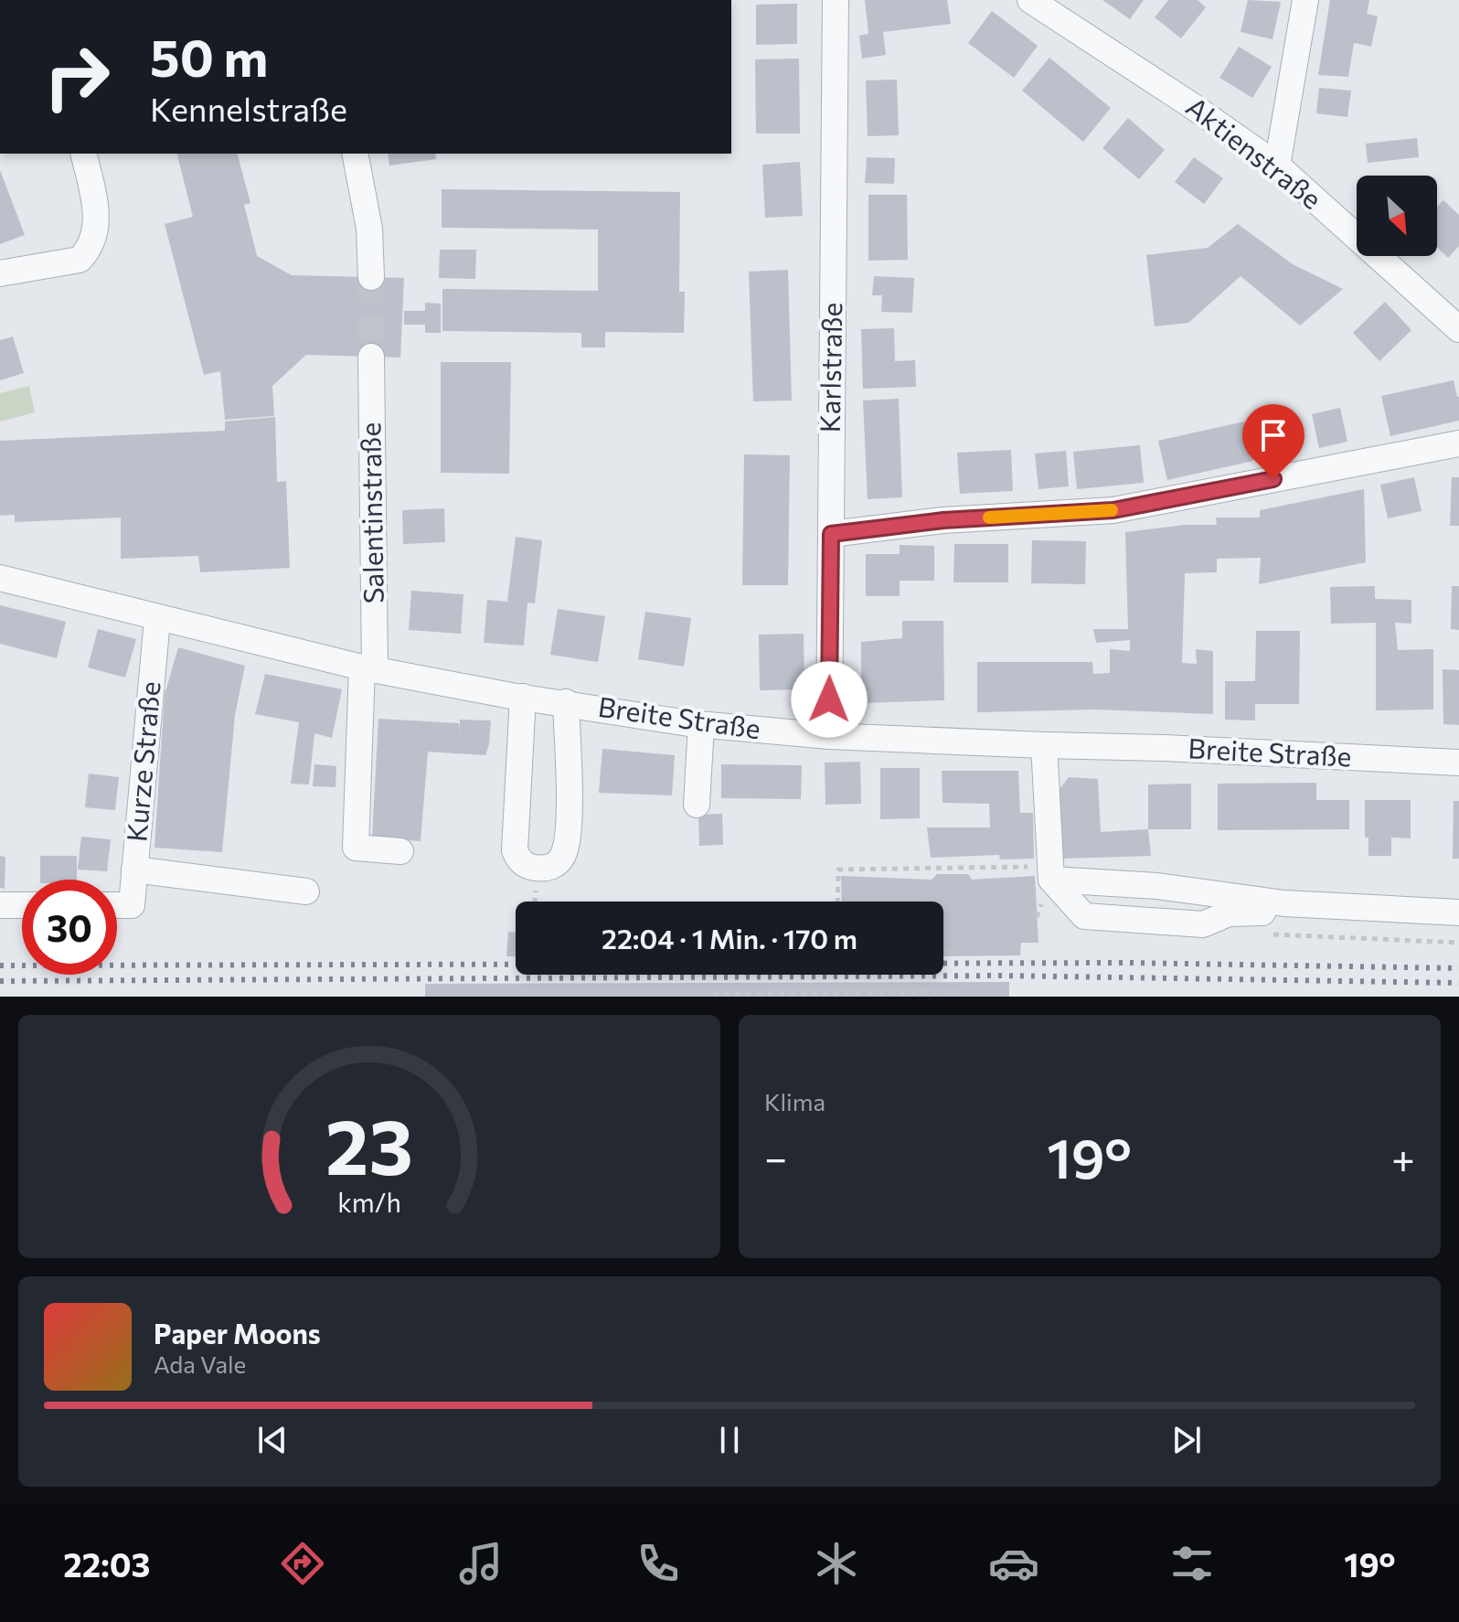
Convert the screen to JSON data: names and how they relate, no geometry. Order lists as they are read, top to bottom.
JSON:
{
  "streets": {
    "street": [
      "Aktienstraße",
      "Karlstraße",
      "Salentinstraße",
      "Breite Straße",
      "Kurze Straße"
    ]
  },
  "crossings": [
    ["Karlstraße", "Breite Straße"],
    ["Salentinstraße", "Breite Straße"],
    ["Breite Straße", "Kurze Straße"]
  ],
  "north": "bottom right",
  "page": {
    "turn": ["50 m", "Kennelstraße"],
    "limit": "30",
    "trip": "22:04 · 1 Min. · 170 m",
    "tile": "Klima",
    "heat": ["−", "19°", "+"],
    "song": ["Paper Moons", "Ada Vale"],
    "tabs": ["22:03", "19°"],
    "gauge": ["23", "km/h"]
  }
}
